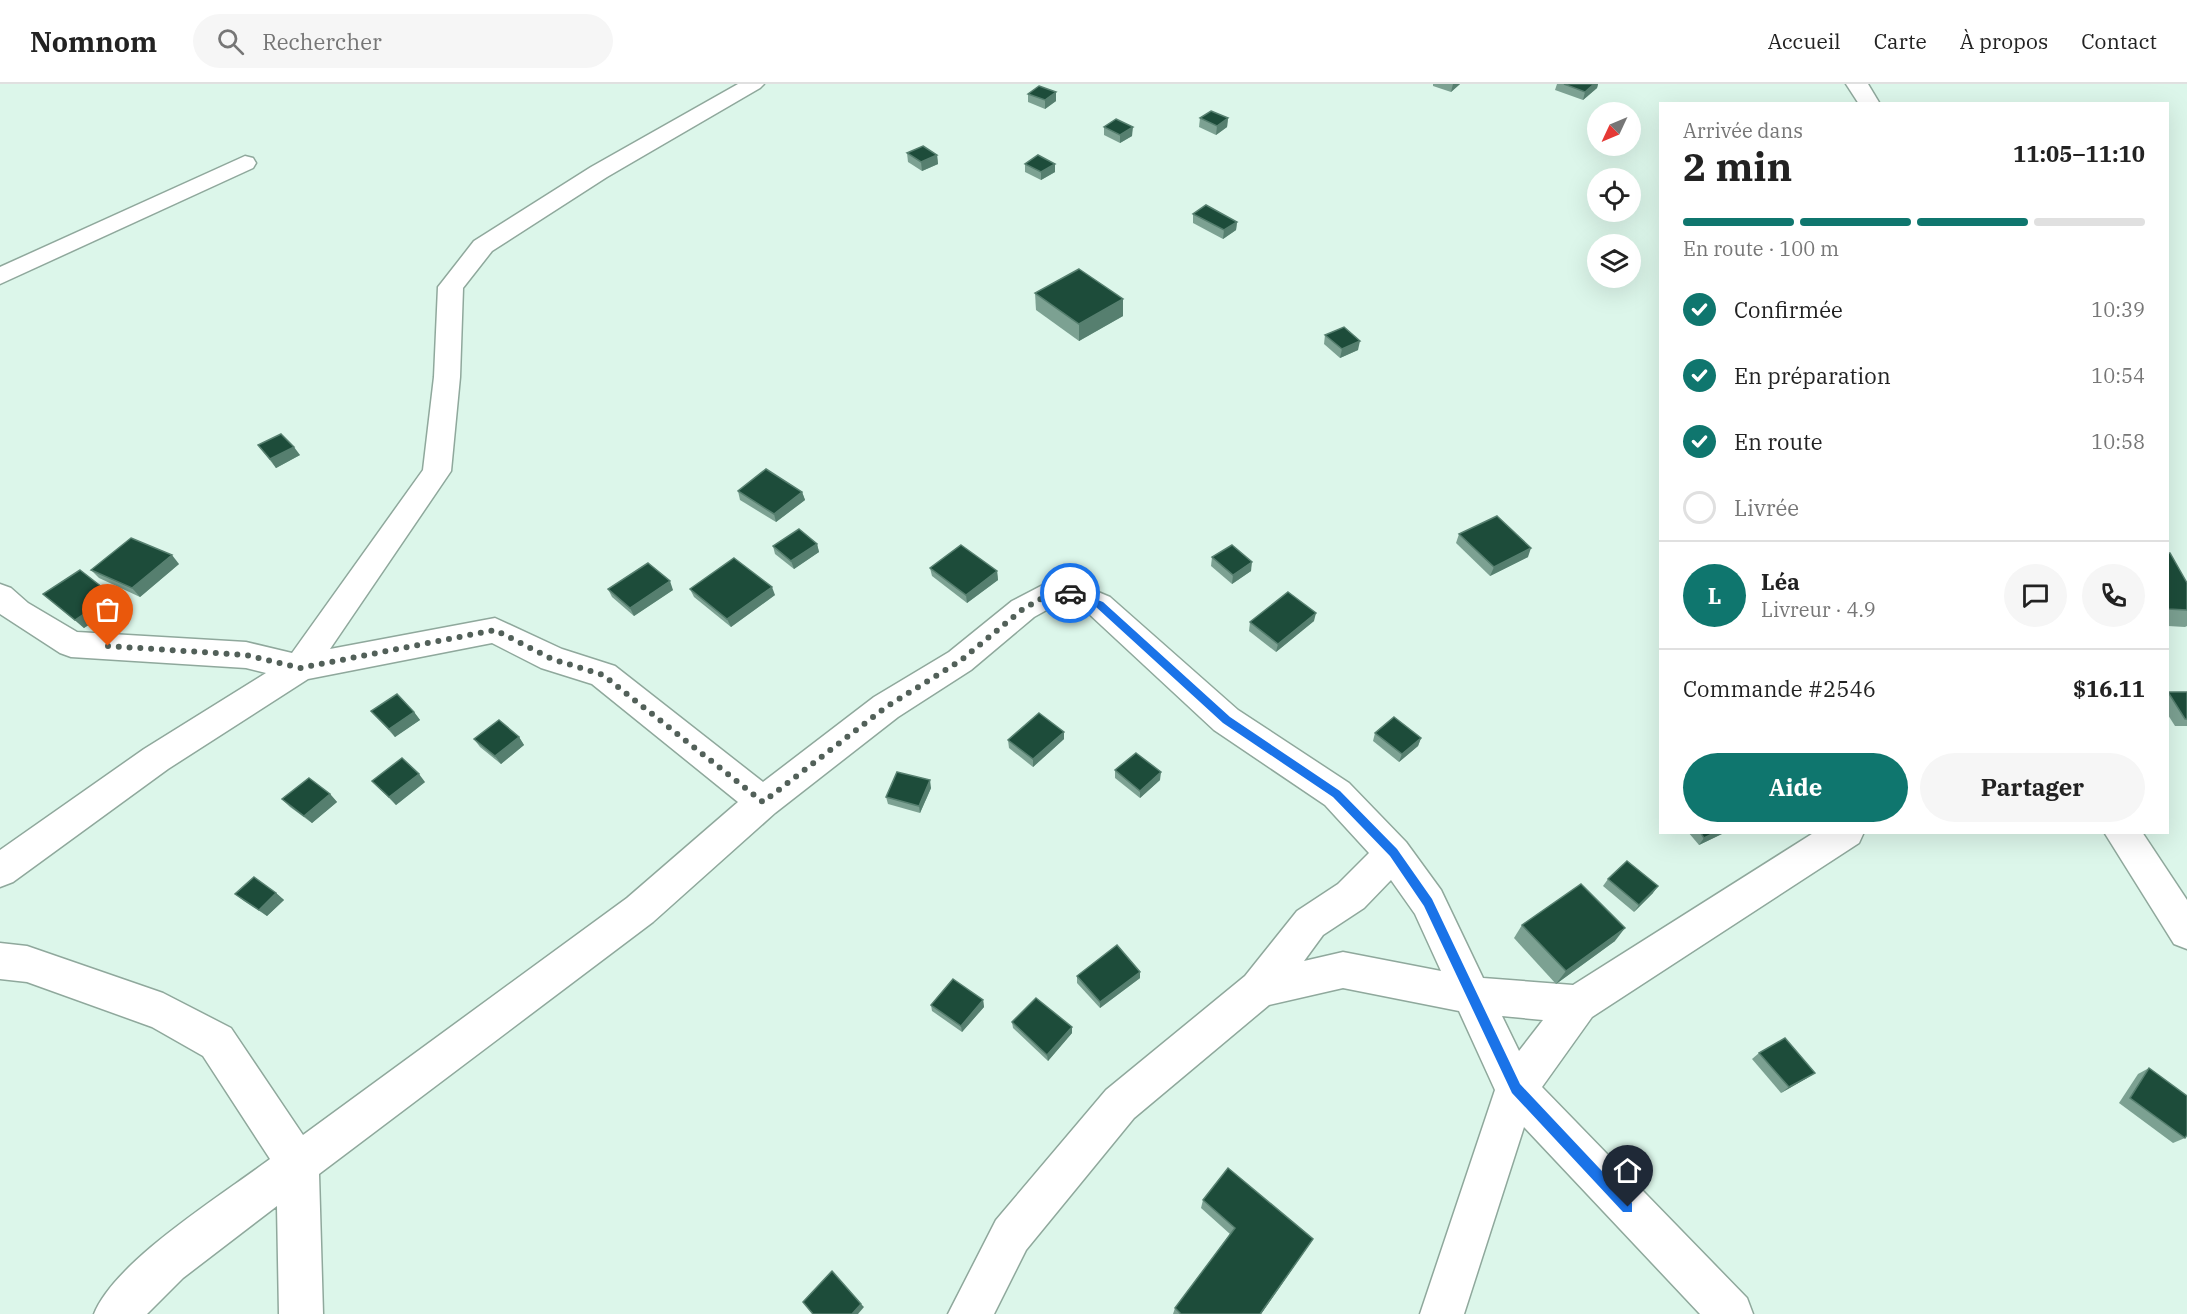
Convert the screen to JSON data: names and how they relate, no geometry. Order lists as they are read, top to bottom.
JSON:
{
  "north": "bottom left",
  "page": {
    "header": "Nomnom",
    "search": "Rechercher",
    "nav": [
      "Accueil",
      "Carte",
      "À propos",
      "Contact"
    ],
    "heading": ["2 min", "Arrivée dans", "11:05–11:10"],
    "panel": [
      "Léa",
      "Livreur · 4.9",
      "Commande #2546",
      "$16.11"
    ],
    "bar": "En route · 100 m",
    "list": [
      ["Confirmée", "10:39"],
      ["En préparation", "10:54"],
      ["En route", "10:58"],
      "Livrée"
    ],
    "round": "L",
    "buttons": ["Aide", "Partager"]
  }
}
